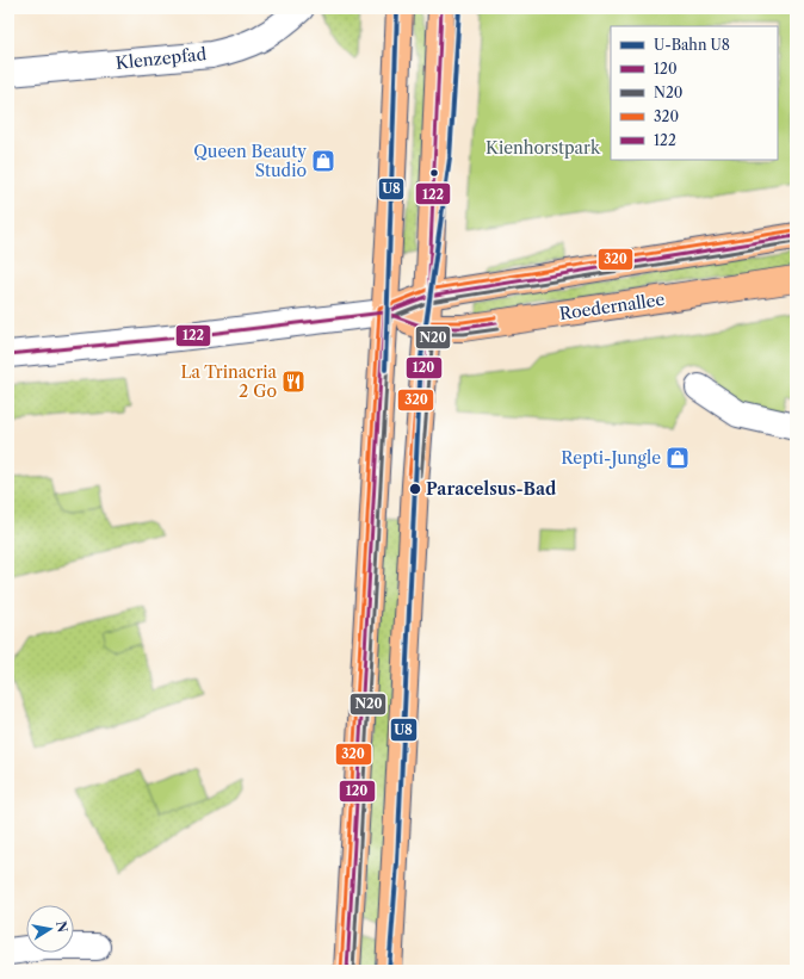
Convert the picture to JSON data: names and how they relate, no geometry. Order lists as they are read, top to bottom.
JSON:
{
  "streets": {
    "main road": ["Roedernallee"],
    "street": ["Klenzepfad"]
  },
  "parks": ["Kienhorstpark"],
  "places": {
    "shop": ["Queen Beauty Studio", "Repti-Jungle"],
    "restaurant": ["La Trinacria 2 Go"],
    "other": ["Paracelsus-Bad"]
  },
  "lines": [
    "metro line U8",
    "transit line 122",
    "transit line 320",
    "transit line 120",
    "transit line N20"
  ],
  "legend": [
    "U-Bahn U8",
    "120",
    "N20",
    "320",
    "122"
  ],
  "north": "right"
}
